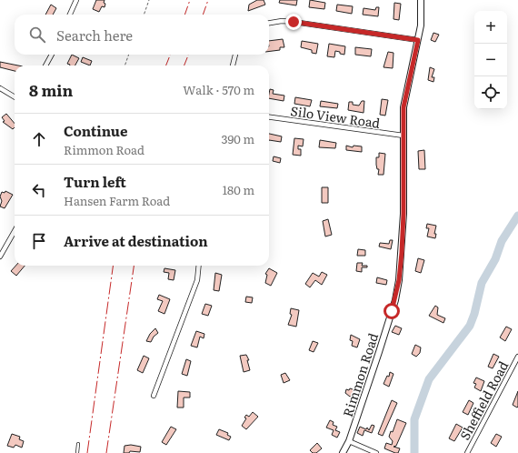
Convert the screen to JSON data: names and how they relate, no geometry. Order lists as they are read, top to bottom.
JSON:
{
  "streets": {
    "street": ["Silo View Road", "Rimmon Road", "Sheffield Road"]
  },
  "crossings": [
    ["Silo View Road", "Rimmon Road"]
  ],
  "page": {
    "map_buttons": ["+", "−"],
    "search": "Search here",
    "heading": ["8 min", "Walk · 570 m"],
    "list": [
      ["Continue", "Rimmon Road", "390 m"],
      ["Turn left", "Hansen Farm Road", "180 m"],
      "Arrive at destination"
    ]
  }
}
